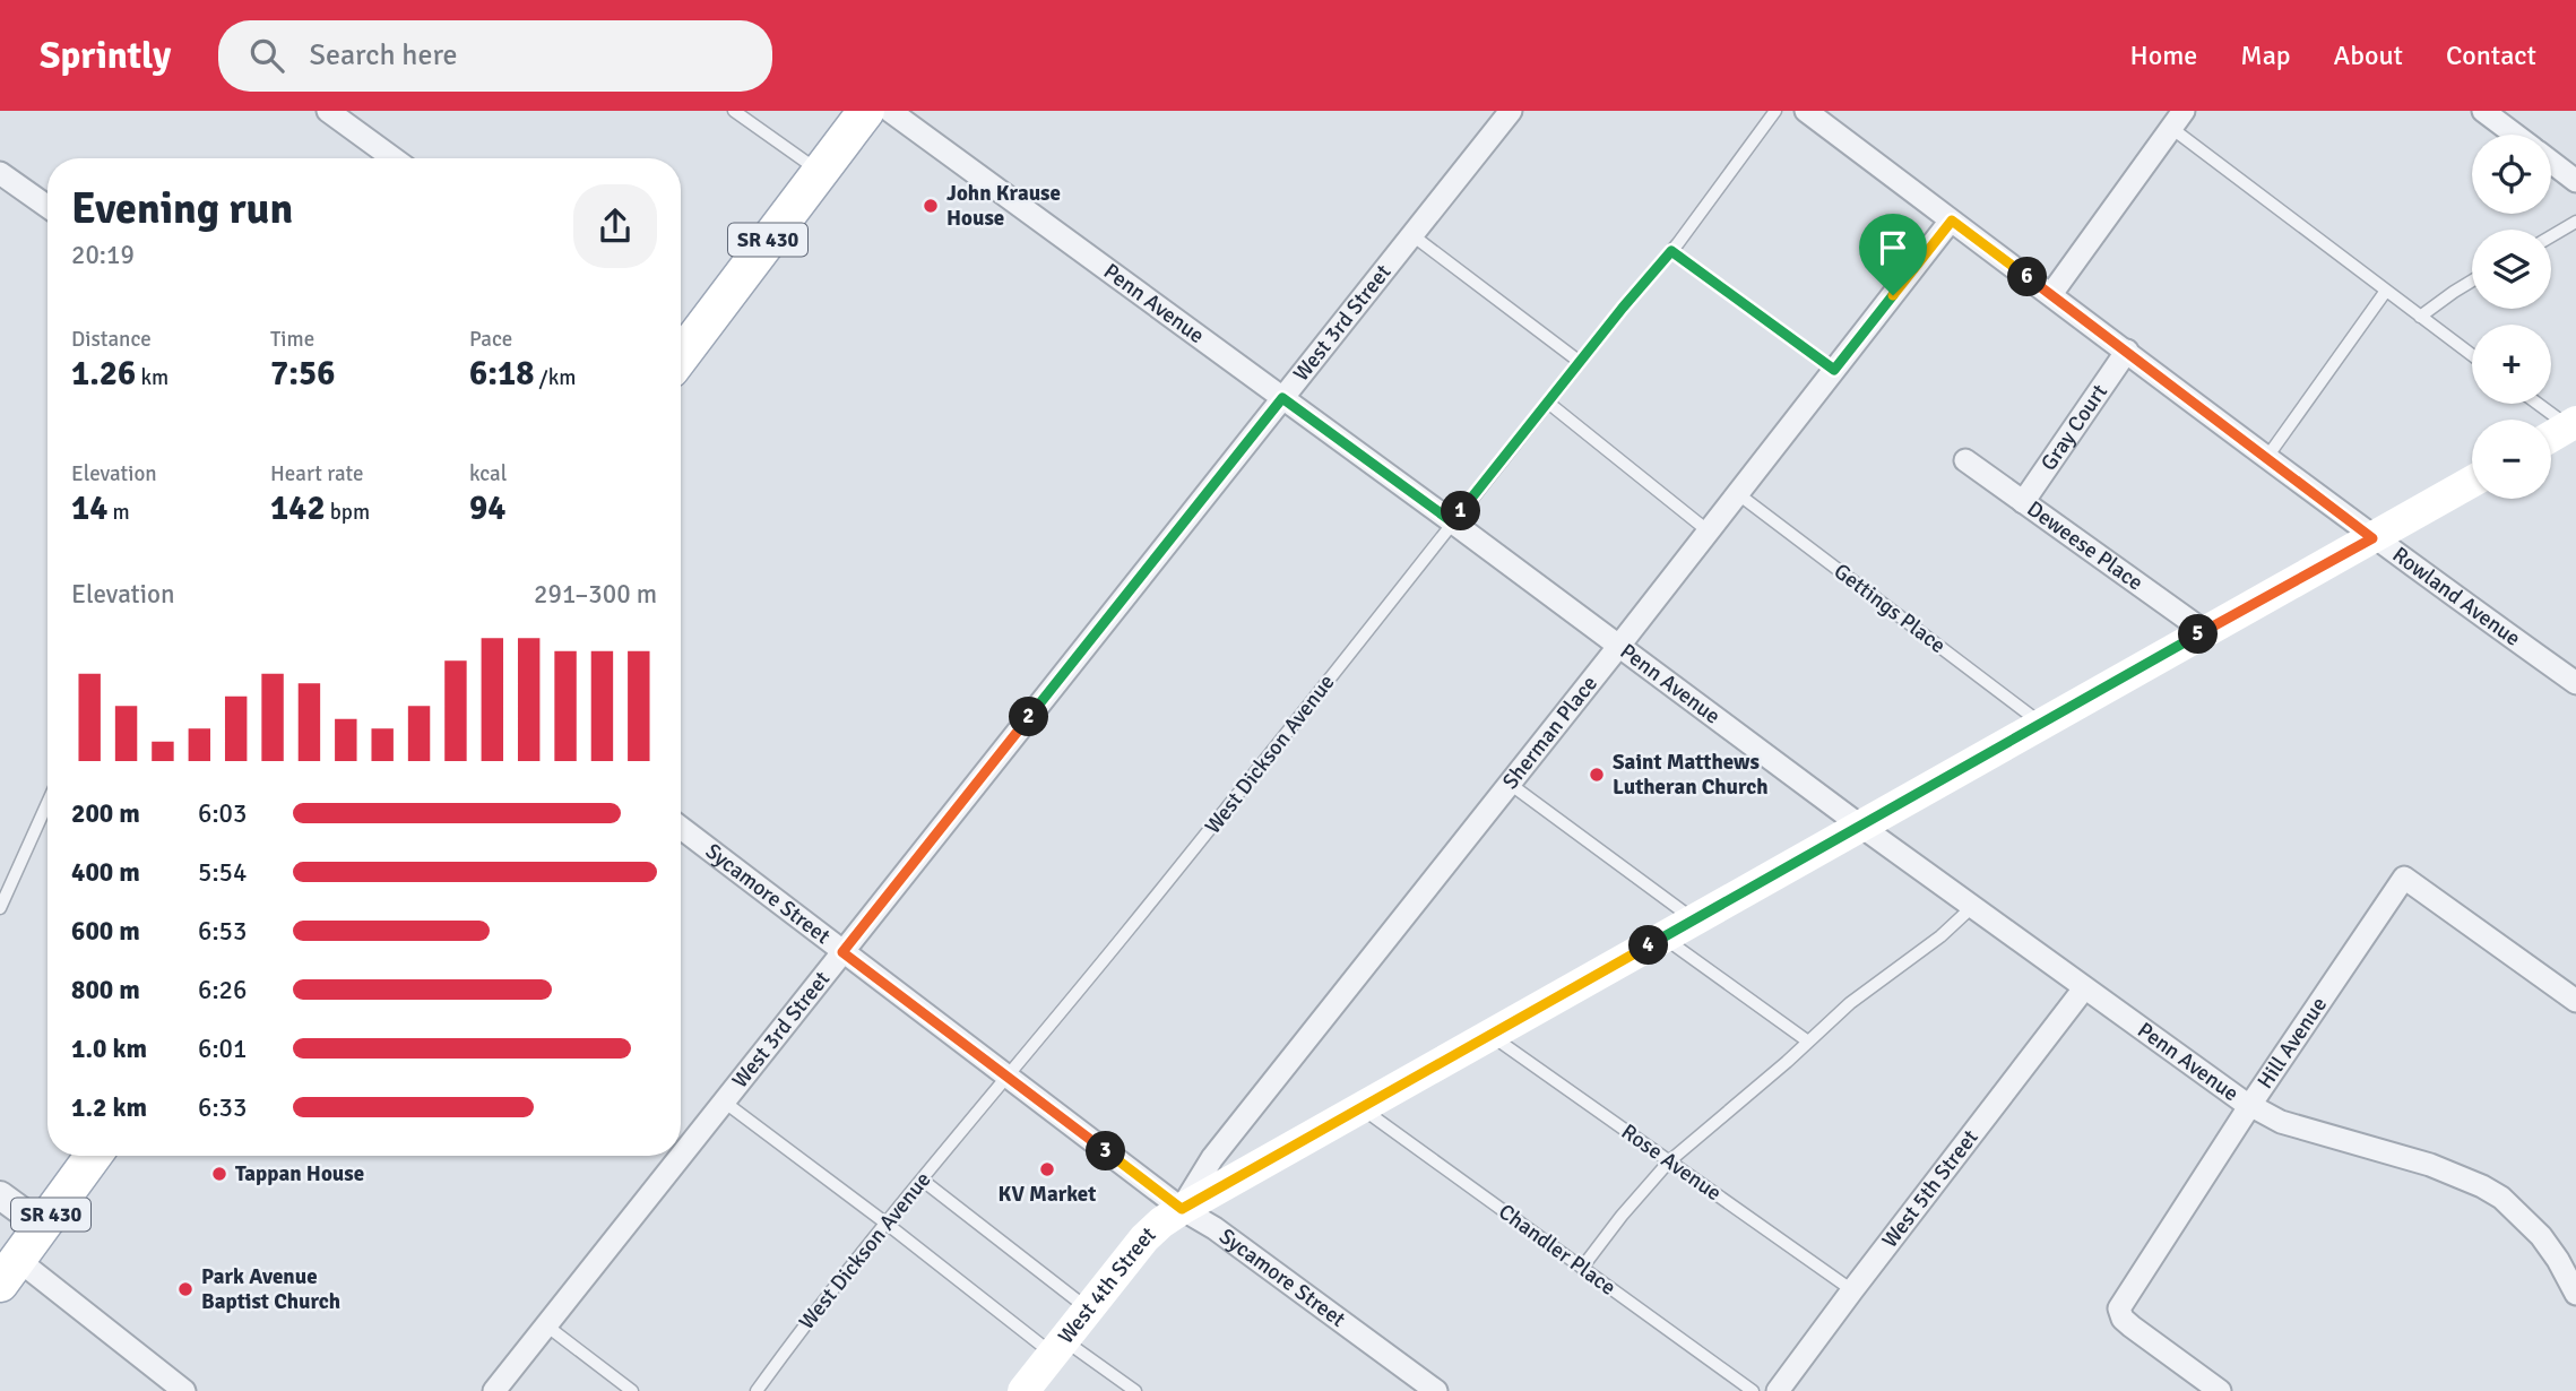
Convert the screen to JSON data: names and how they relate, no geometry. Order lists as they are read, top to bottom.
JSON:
{
  "streets": {
    "main road": ["SR 430", "West 4th Street"],
    "street": [
      "Penn Avenue",
      "West 3rd Street",
      "Gray Court",
      "Deweese Place",
      "Rowland Avenue",
      "Sherman Place",
      "Sycamore Street",
      "Hill Avenue",
      "West 5th Street"
    ],
    "lane": [
      "Gettings Place",
      "West Dickson Avenue",
      "Rose Avenue",
      "Chandler Place"
    ]
  },
  "crossings": [
    ["Penn Avenue", "West 3rd Street"],
    ["Penn Avenue", "Sherman Place"],
    ["Penn Avenue", "West Dickson Avenue"],
    ["Penn Avenue", "Hill Avenue"],
    ["Penn Avenue", "West 5th Street"],
    ["Penn Avenue", "West 4th Street"],
    ["West 3rd Street", "Sycamore Street"],
    ["Gray Court", "Deweese Place"],
    ["Gray Court", "Rowland Avenue"],
    ["Deweese Place", "West 4th Street"],
    ["Rowland Avenue", "Sherman Place"],
    ["Rowland Avenue", "West 4th Street"],
    ["Gettings Place", "Sherman Place"],
    ["Gettings Place", "West 4th Street"],
    ["Sherman Place", "Sycamore Street"],
    ["Sherman Place", "West 4th Street"],
    ["West Dickson Avenue", "Sycamore Street"],
    ["Sycamore Street", "West 4th Street"],
    ["Rose Avenue", "West 5th Street"],
    ["Rose Avenue", "West 4th Street"],
    ["Chandler Place", "West 4th Street"]
  ],
  "places": [
    "John Krause House",
    "Saint Matthews Lutheran Church",
    "KV Market",
    "Tappan House",
    "Park Avenue Baptist Church"
  ],
  "page": {
    "header": "Sprintly",
    "search": "Search here",
    "nav": [
      "Home",
      "Map",
      "About",
      "Contact"
    ],
    "map_buttons": ["+", "−"],
    "heading": ["Evening run", "20:19"],
    "pins": [
      "6",
      "1",
      "5",
      "2",
      "4",
      "3"
    ],
    "stats": [
      ["Distance", "1.26 km"],
      ["Time", "7:56"],
      ["Pace", "6:18 /km"],
      ["Elevation", "14 m"],
      ["Heart rate", "142 bpm"],
      ["kcal", "94"]
    ],
    "chart": ["Elevation", "291–300 m"],
    "list": [
      {
        "name": "200 m",
        "note": "6:03"
      },
      {
        "name": "400 m",
        "note": "5:54"
      },
      {
        "name": "600 m",
        "note": "6:53"
      },
      {
        "name": "800 m",
        "note": "6:26"
      },
      {
        "name": "1.0 km",
        "note": "6:01"
      },
      {
        "name": "1.2 km",
        "note": "6:33"
      }
    ]
  }
}
